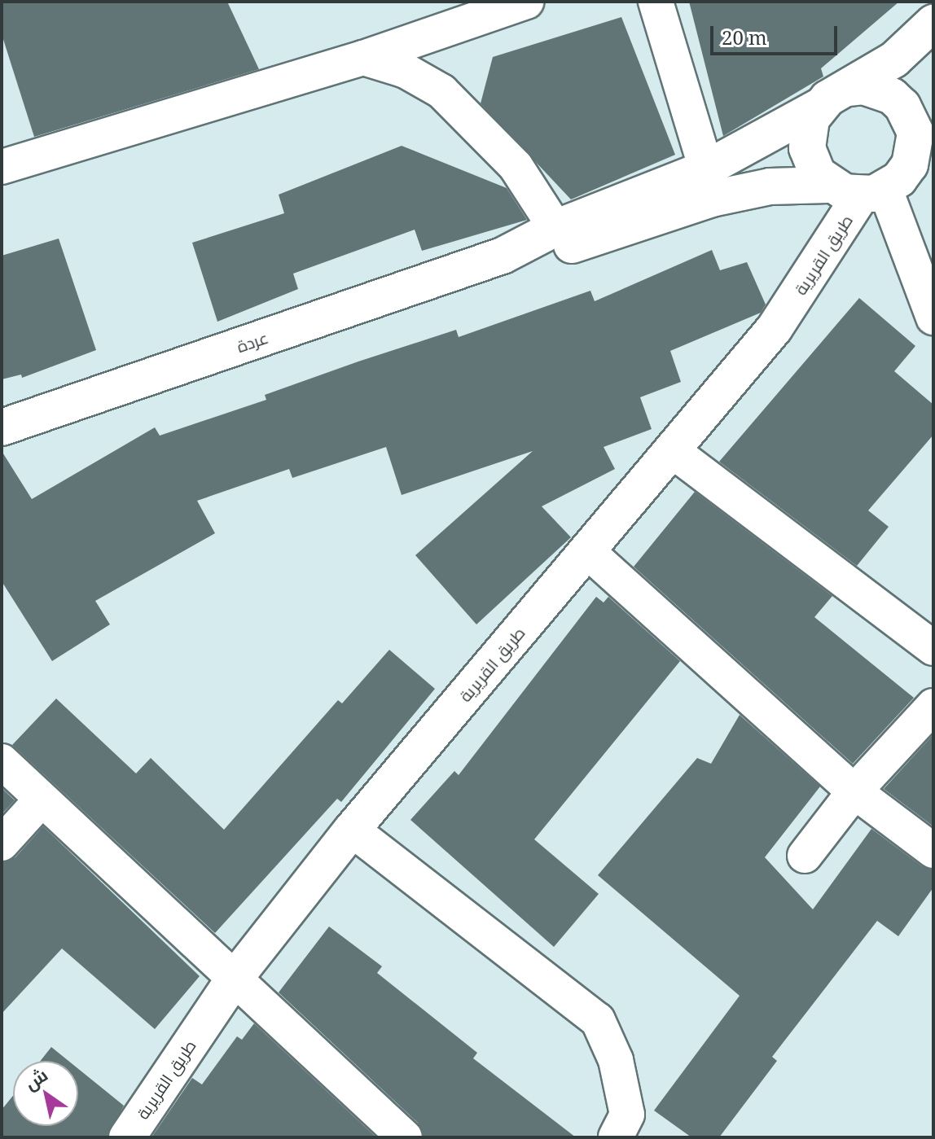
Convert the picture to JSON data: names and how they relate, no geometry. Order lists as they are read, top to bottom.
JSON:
{
  "streets": {
    "street": ["طريق القريرية", "عردة"]
  },
  "scale_bar": "20 m",
  "north": "top left"
}
